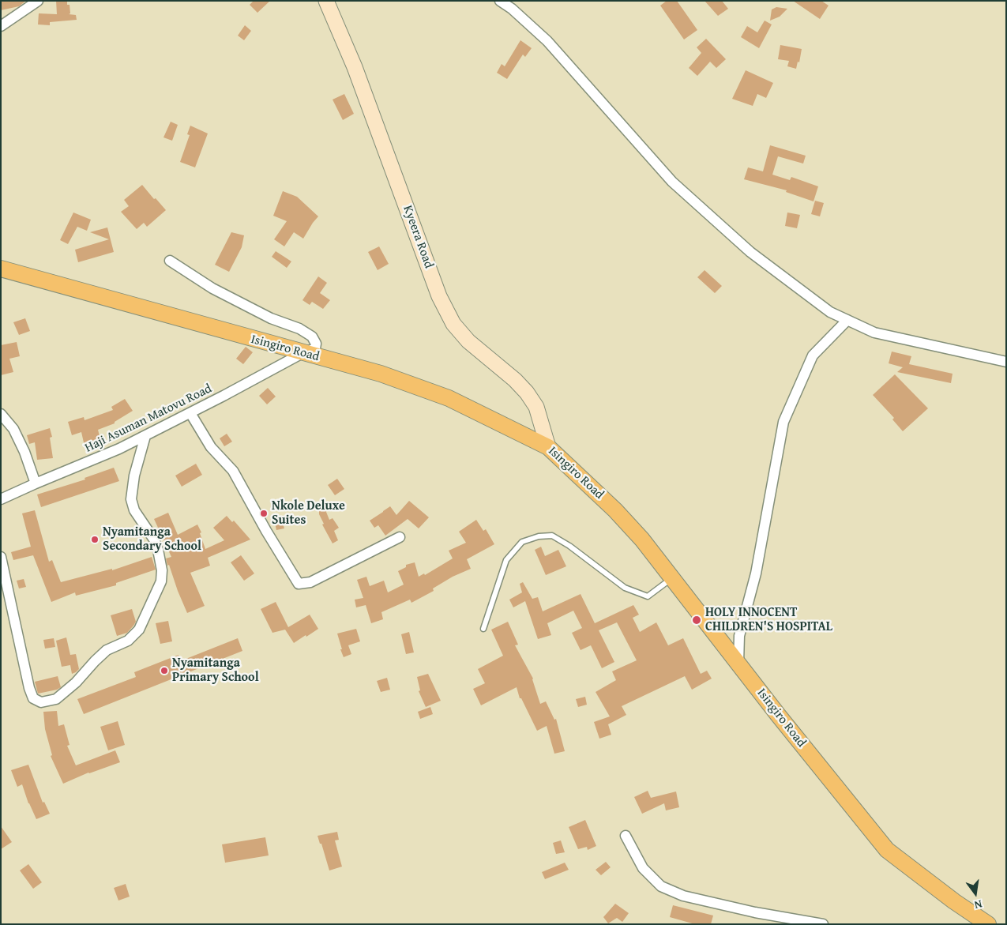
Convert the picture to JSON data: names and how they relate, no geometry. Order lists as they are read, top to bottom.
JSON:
{
  "streets": {
    "main road": ["Kyeera Road", "Isingiro Road"],
    "street": ["Haji Asuman Matovu Road"]
  },
  "crossings": [
    ["Kyeera Road", "Isingiro Road"],
    ["Isingiro Road", "Haji Asuman Matovu Road"]
  ],
  "places": [
    "Nkole Deluxe Suites",
    "Nyamitanga Secondary School",
    "HOLY INNOCENT CHILDREN'S HOSPITAL",
    "Nyamitanga Primary School"
  ],
  "north": "bottom"
}
